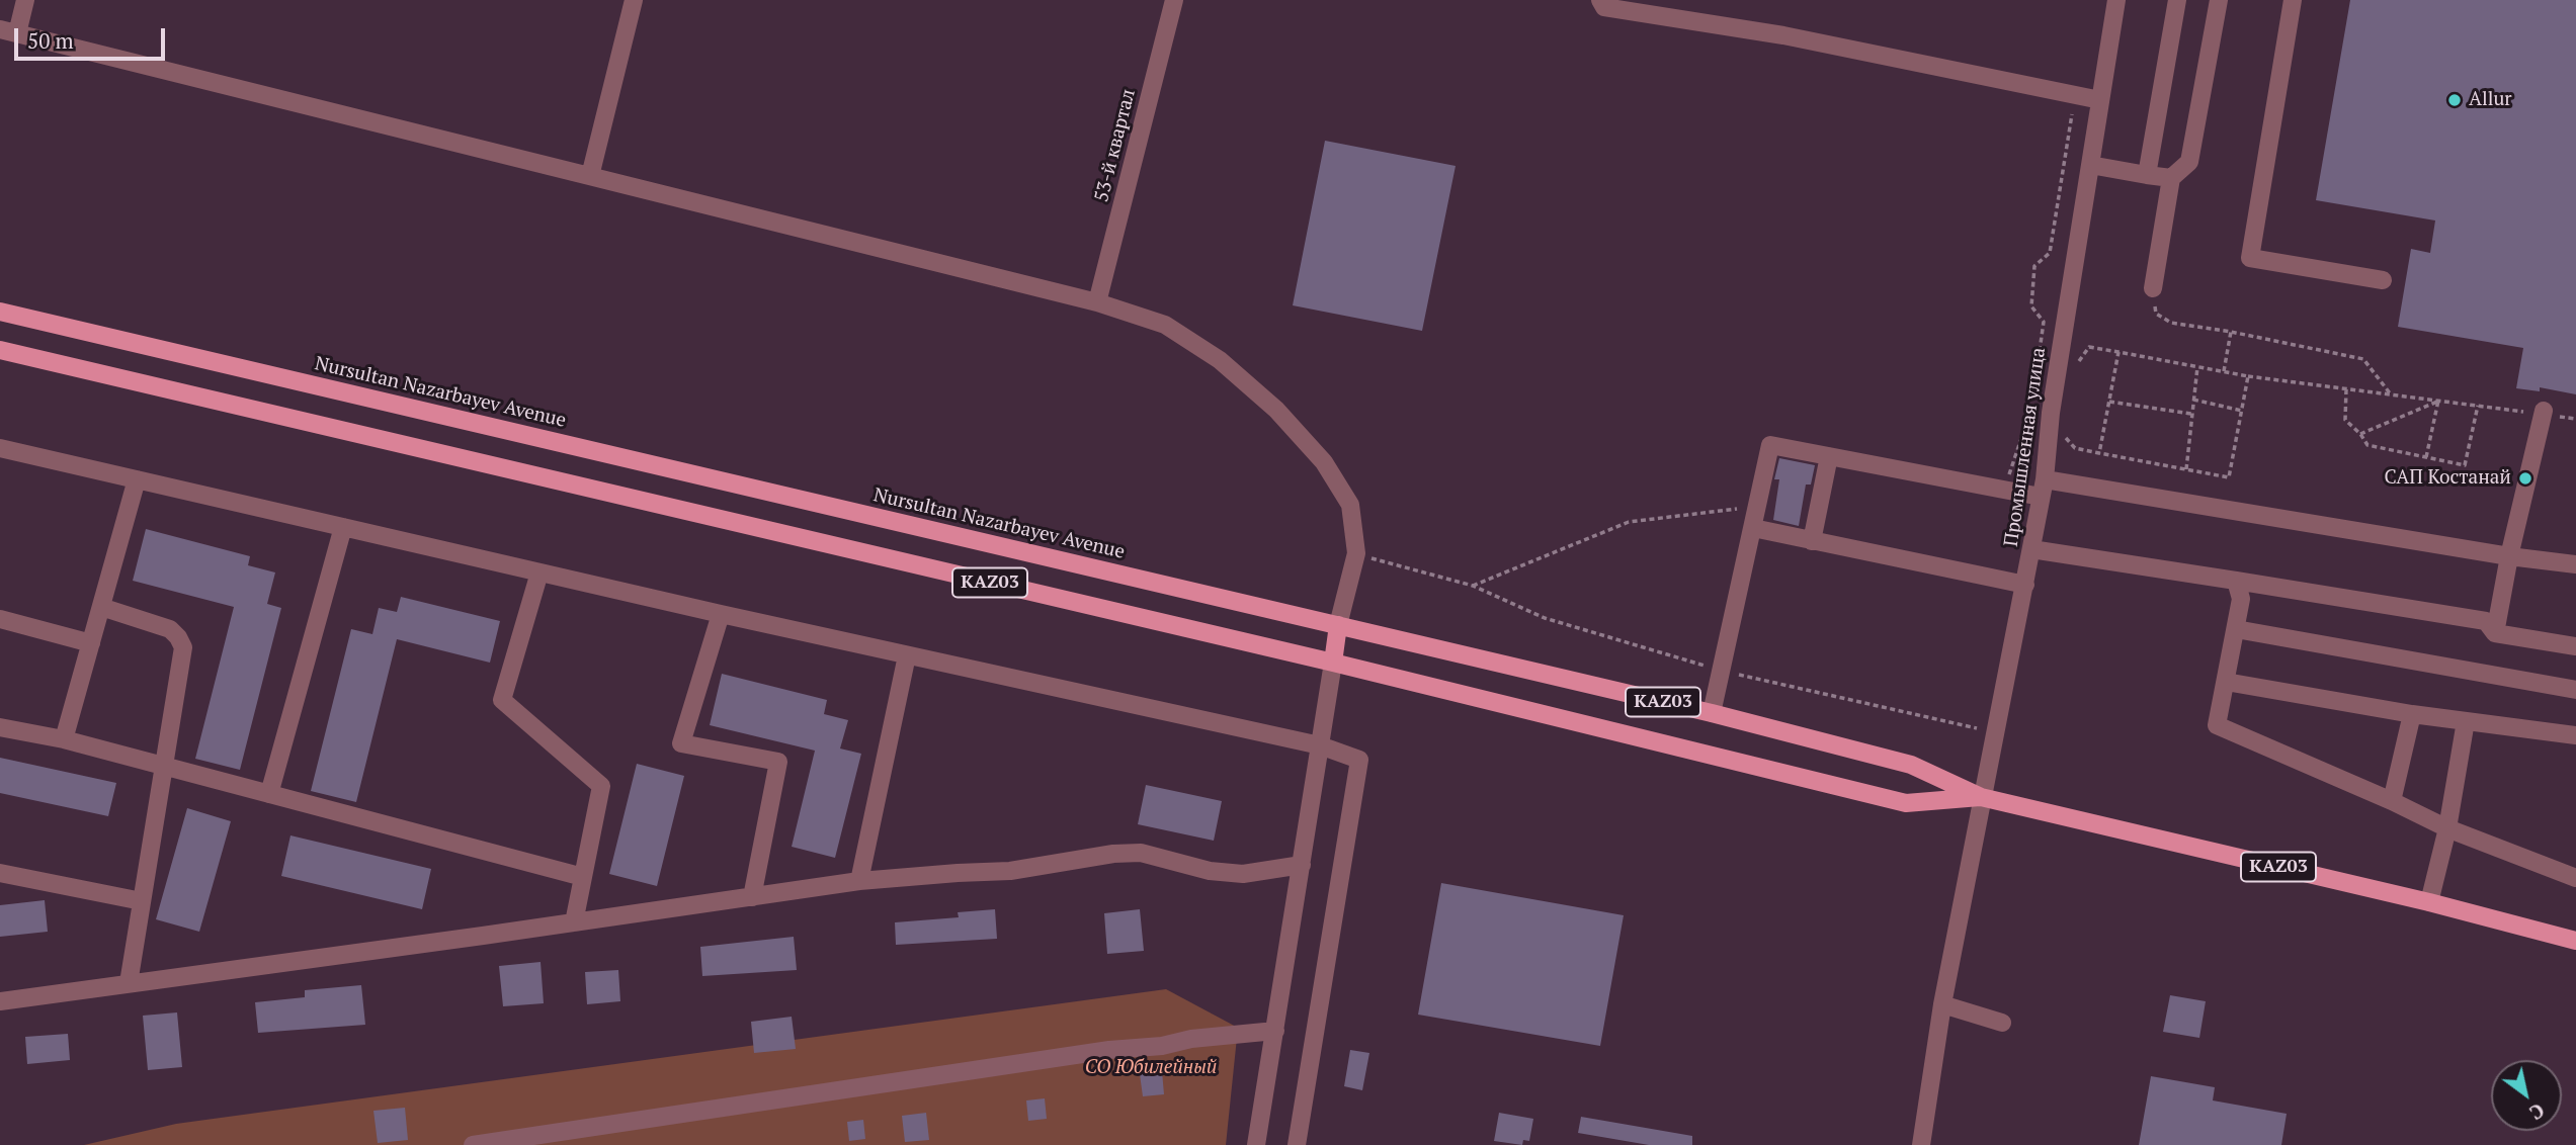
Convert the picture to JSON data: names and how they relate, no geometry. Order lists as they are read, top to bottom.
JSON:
{
  "streets": {
    "main road": ["Nursultan Nazarbayev Avenue", "KАZ03"],
    "street": ["53-й квартал", "Промышленная улица"]
  },
  "crossings": [
    ["Nursultan Nazarbayev Avenue", "Промышленная улица"]
  ],
  "parks": ["СО Юбилейный"],
  "places": ["Allur", "САП Костанай"],
  "scale_bar": "50 m",
  "north": "bottom right"
}
